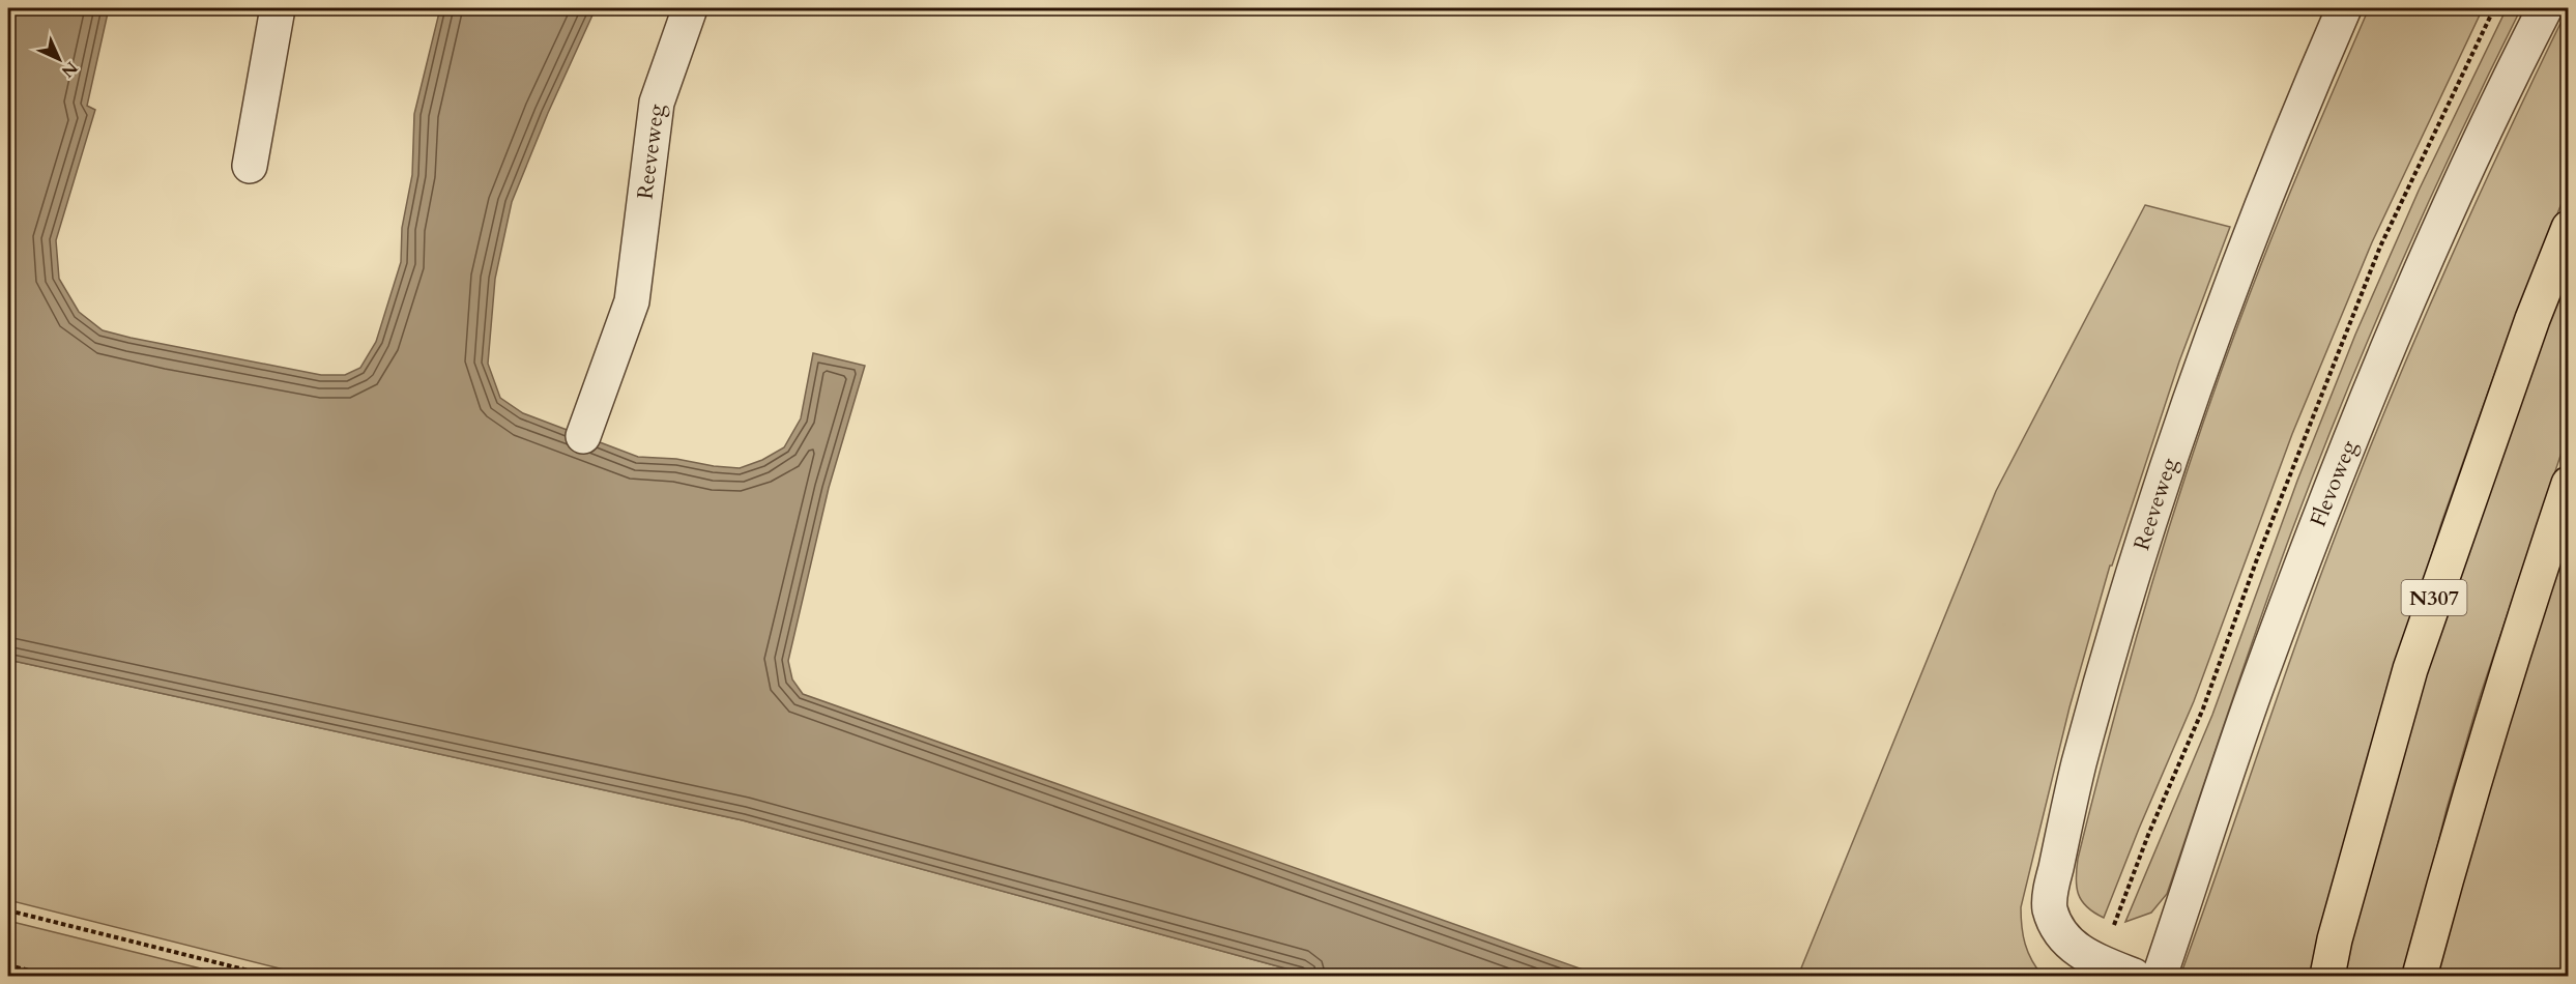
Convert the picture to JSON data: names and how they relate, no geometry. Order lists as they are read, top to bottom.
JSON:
{
  "streets": {
    "highway": ["N307"],
    "street": ["Reeveweg", "Flevoweg"]
  },
  "north": "bottom right"
}
